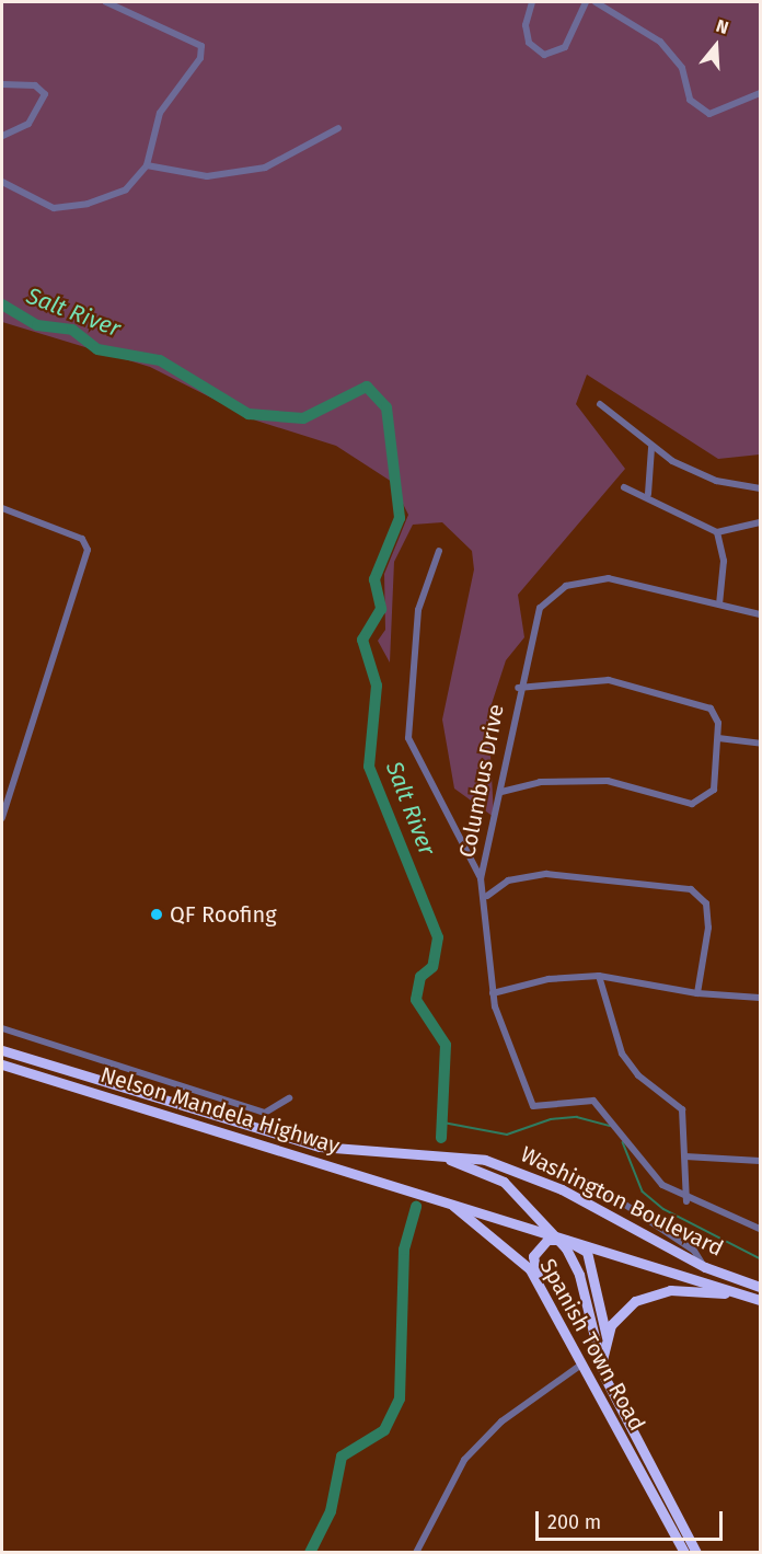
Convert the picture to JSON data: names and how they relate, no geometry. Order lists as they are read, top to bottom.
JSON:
{
  "streets": {
    "highway": ["Nelson Mandela Highway", "Washington Boulevard", "Spanish Town Road"],
    "street": ["Columbus Drive"]
  },
  "crossings": [
    ["Nelson Mandela Highway", "Washington Boulevard"],
    ["Nelson Mandela Highway", "Spanish Town Road"],
    ["Washington Boulevard", "Spanish Town Road"]
  ],
  "water": ["Salt River"],
  "places": ["QF Roofing"],
  "scale_bar": "200 m",
  "north": "top"
}
